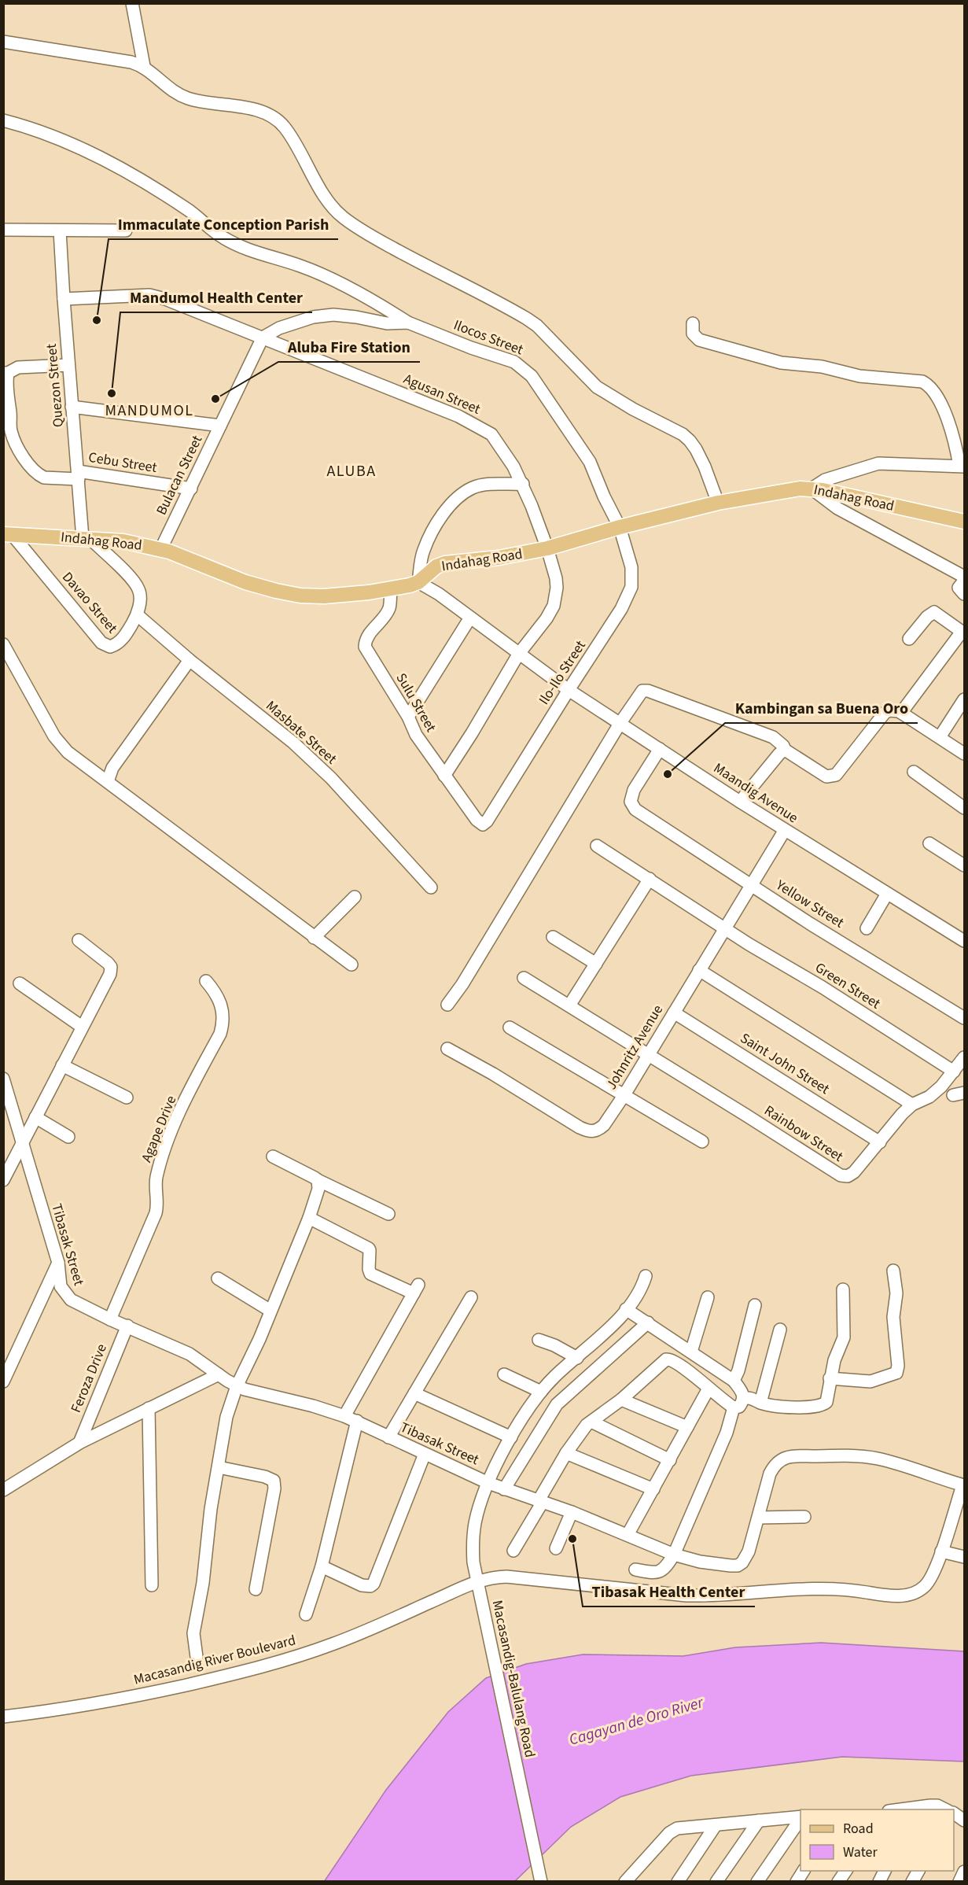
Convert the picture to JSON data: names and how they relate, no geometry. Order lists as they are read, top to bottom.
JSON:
{
  "streets": {
    "main road": ["Indahag Road"],
    "street": [
      "Ilocos Street",
      "Quezon Street",
      "Agusan Street",
      "Cebu Street",
      "Bulacan Street",
      "Davao Street",
      "Ilo-Ilo Street",
      "Sulu Street",
      "Masbate Street",
      "Maandig Avenue",
      "Yellow Street",
      "Green Street",
      "Johnritz Avenue",
      "Saint John Street",
      "Agape Drive",
      "Rainbow Street",
      "Tibasak Street",
      "Feroza Drive",
      "Macasandig River Boulevard",
      "Macasandig-Balulang Road"
    ]
  },
  "crossings": [
    ["Ilocos Street", "Agusan Street"],
    ["Ilocos Street", "Bulacan Street"],
    ["Ilocos Street", "Indahag Road"],
    ["Ilocos Street", "Ilo-Ilo Street"],
    ["Quezon Street", "Agusan Street"],
    ["Quezon Street", "Cebu Street"],
    ["Quezon Street", "Indahag Road"],
    ["Quezon Street", "Davao Street"],
    ["Agusan Street", "Bulacan Street"],
    ["Agusan Street", "Indahag Road"],
    ["Agusan Street", "Sulu Street"],
    ["Agusan Street", "Maandig Avenue"],
    ["Cebu Street", "Bulacan Street"],
    ["Bulacan Street", "Indahag Road"],
    ["Indahag Road", "Davao Street"],
    ["Indahag Road", "Ilo-Ilo Street"],
    ["Indahag Road", "Sulu Street"],
    ["Indahag Road", "Maandig Avenue"],
    ["Davao Street", "Masbate Street"],
    ["Ilo-Ilo Street", "Sulu Street"],
    ["Ilo-Ilo Street", "Maandig Avenue"],
    ["Maandig Avenue", "Yellow Street"],
    ["Maandig Avenue", "Johnritz Avenue"],
    ["Yellow Street", "Johnritz Avenue"],
    ["Green Street", "Johnritz Avenue"],
    ["Green Street", "Rainbow Street"],
    ["Johnritz Avenue", "Saint John Street"],
    ["Johnritz Avenue", "Rainbow Street"],
    ["Saint John Street", "Rainbow Street"],
    ["Agape Drive", "Tibasak Street"],
    ["Tibasak Street", "Feroza Drive"],
    ["Tibasak Street", "Macasandig River Boulevard"],
    ["Tibasak Street", "Macasandig-Balulang Road"],
    ["Macasandig River Boulevard", "Macasandig-Balulang Road"]
  ],
  "districts": ["MANDUMOL", "ALUBA"],
  "water": ["Cagayan de Oro River"],
  "places": [
    "Immaculate Conception Parish",
    "Mandumol Health Center",
    "Aluba Fire Station",
    "Kambingan sa Buena Oro",
    "Tibasak Health Center"
  ],
  "legend": ["Road", "Water"]
}
